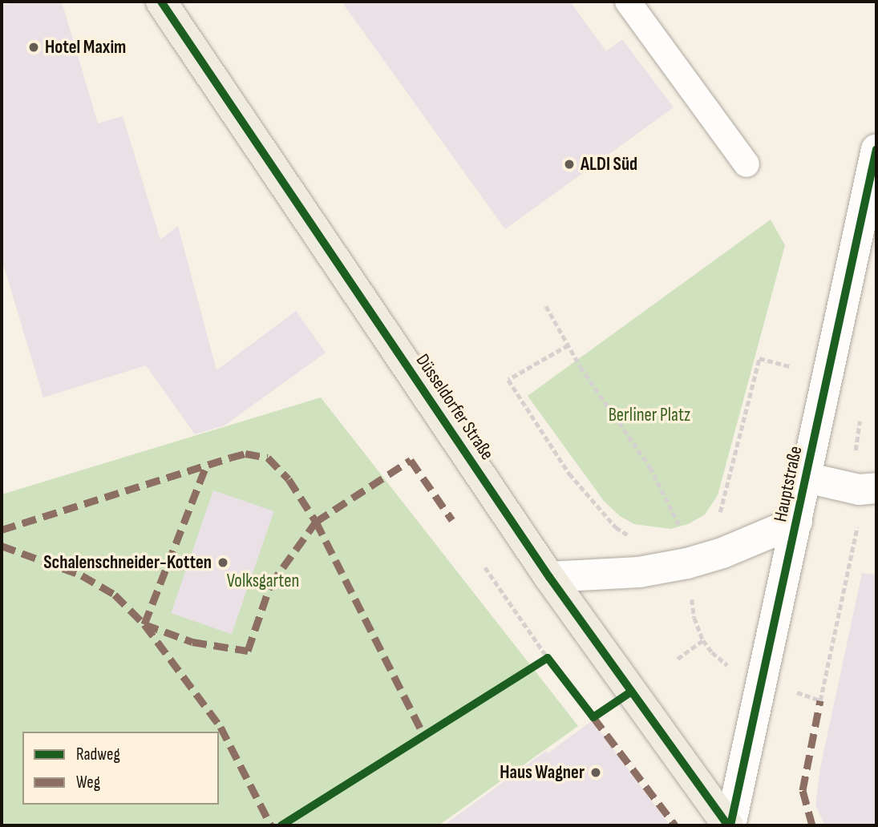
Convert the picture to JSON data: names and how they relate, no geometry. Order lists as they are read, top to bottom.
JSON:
{
  "streets": {
    "main road": ["Düsseldorfer Straße"],
    "street": ["Hauptstraße"]
  },
  "crossings": [
    ["Düsseldorfer Straße", "Hauptstraße"]
  ],
  "parks": ["Berliner Platz", "Volksgarten"],
  "places": [
    "Hotel Maxim",
    "ALDI Süd",
    "Schalenschneider-Kotten",
    "Haus Wagner"
  ],
  "legend": ["Radweg", "Weg"]
}
